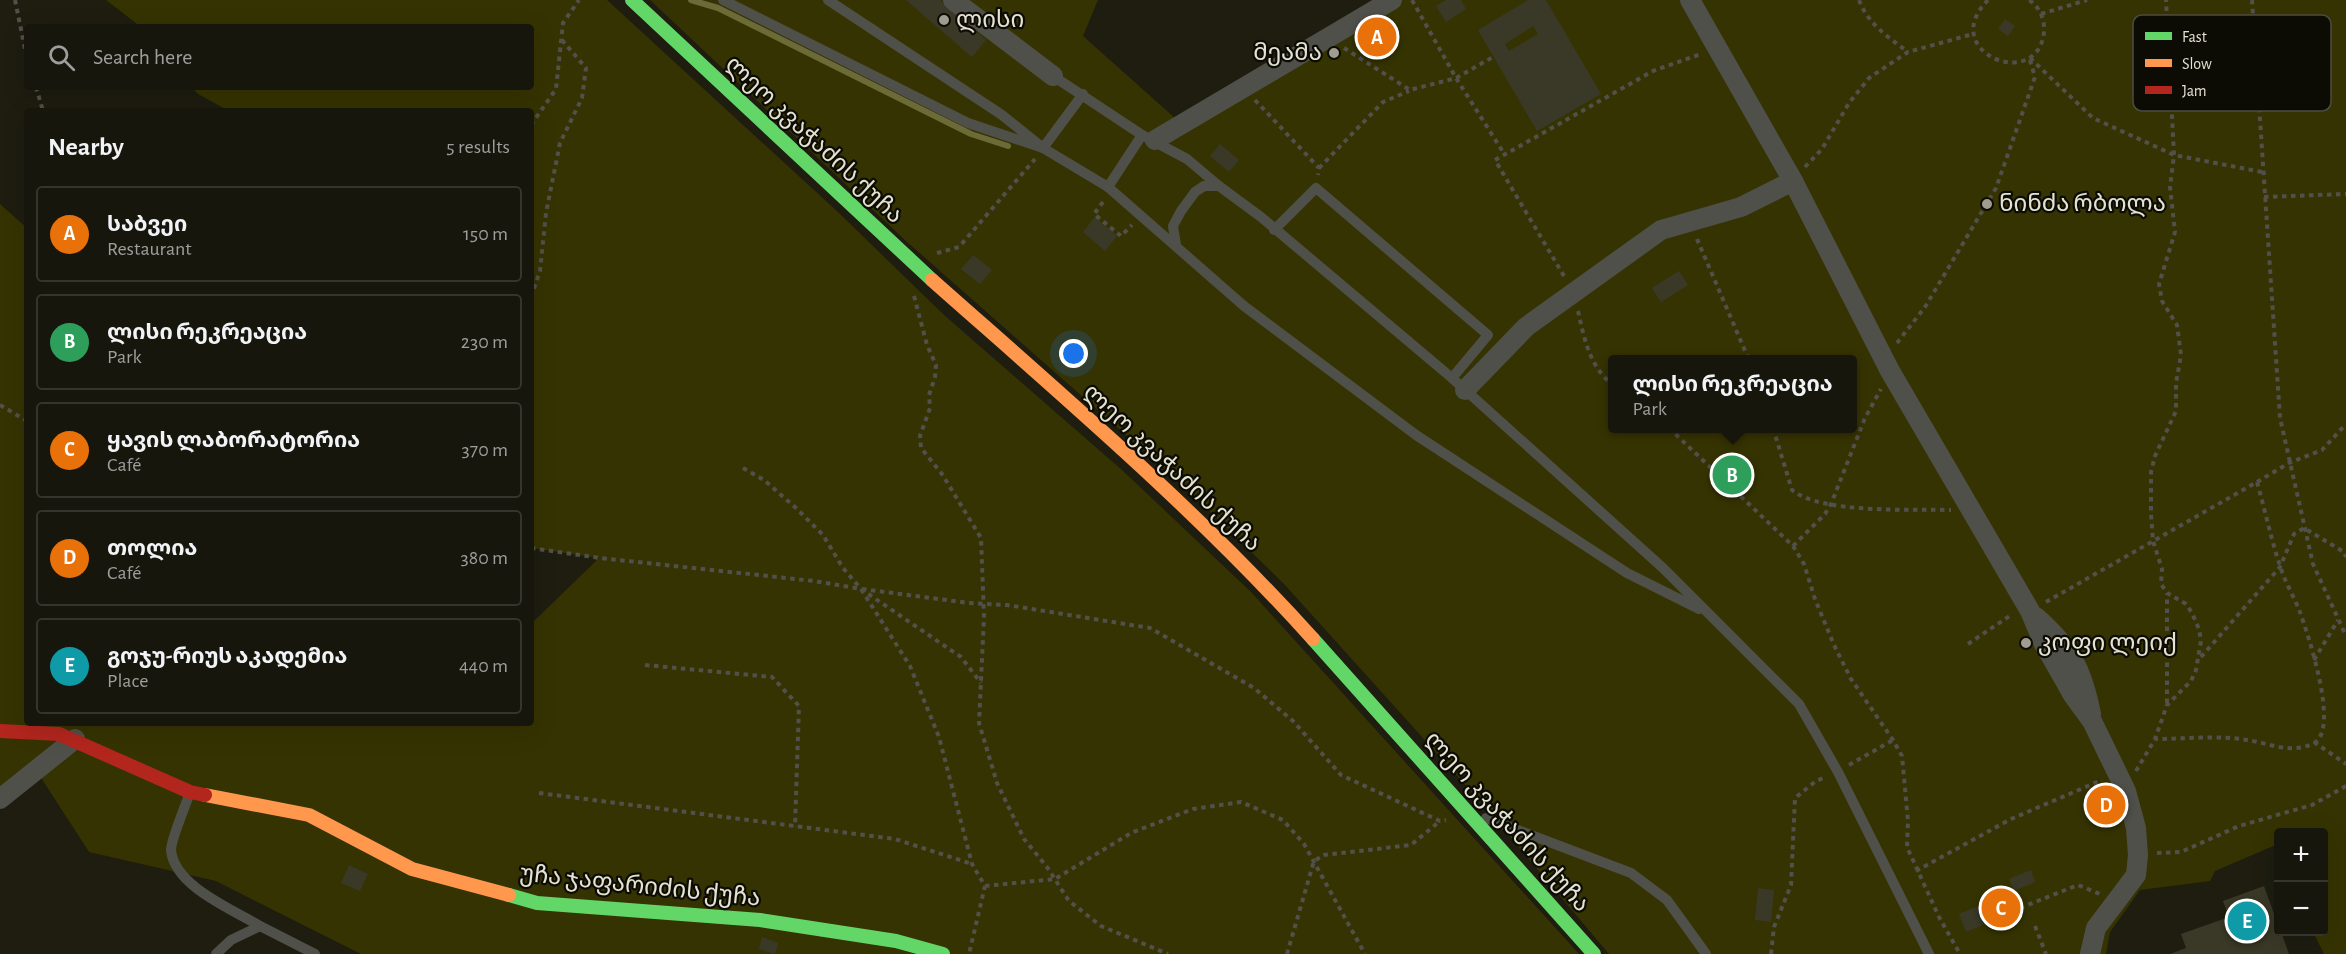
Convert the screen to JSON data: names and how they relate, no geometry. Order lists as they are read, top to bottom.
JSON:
{
  "streets": {
    "main road": ["ლეო კვაჭაძის ქუჩა", "უჩა ჯაფარიძის ქუჩა"]
  },
  "places": [
    "ლისი",
    "მეამა",
    "ნინძა რბოლა",
    "კოფი ლეიქ"
  ],
  "legend": ["Fast", "Slow", "Jam"],
  "page": {
    "pins": [
      "A",
      "B",
      "D",
      "C",
      "E"
    ],
    "search": "Search here",
    "heading": ["Nearby", "5 results"],
    "list": [
      {
        "mark": "A",
        "name": "საბვეი",
        "note": "Restaurant",
        "value": "150 m"
      },
      {
        "mark": "B",
        "name": "ლისი რეკრეაცია",
        "note": "Park",
        "value": "230 m"
      },
      {
        "mark": "C",
        "name": "ყავის ლაბორატორია",
        "note": "Café",
        "value": "370 m"
      },
      {
        "mark": "D",
        "name": "თოლია",
        "note": "Café",
        "value": "380 m"
      },
      {
        "mark": "E",
        "name": "გოჯუ-რიუს აკადემია",
        "note": "Place",
        "value": "440 m"
      }
    ],
    "popup": ["ლისი რეკრეაცია", "Park"],
    "map_buttons": ["+", "−"]
  }
}
